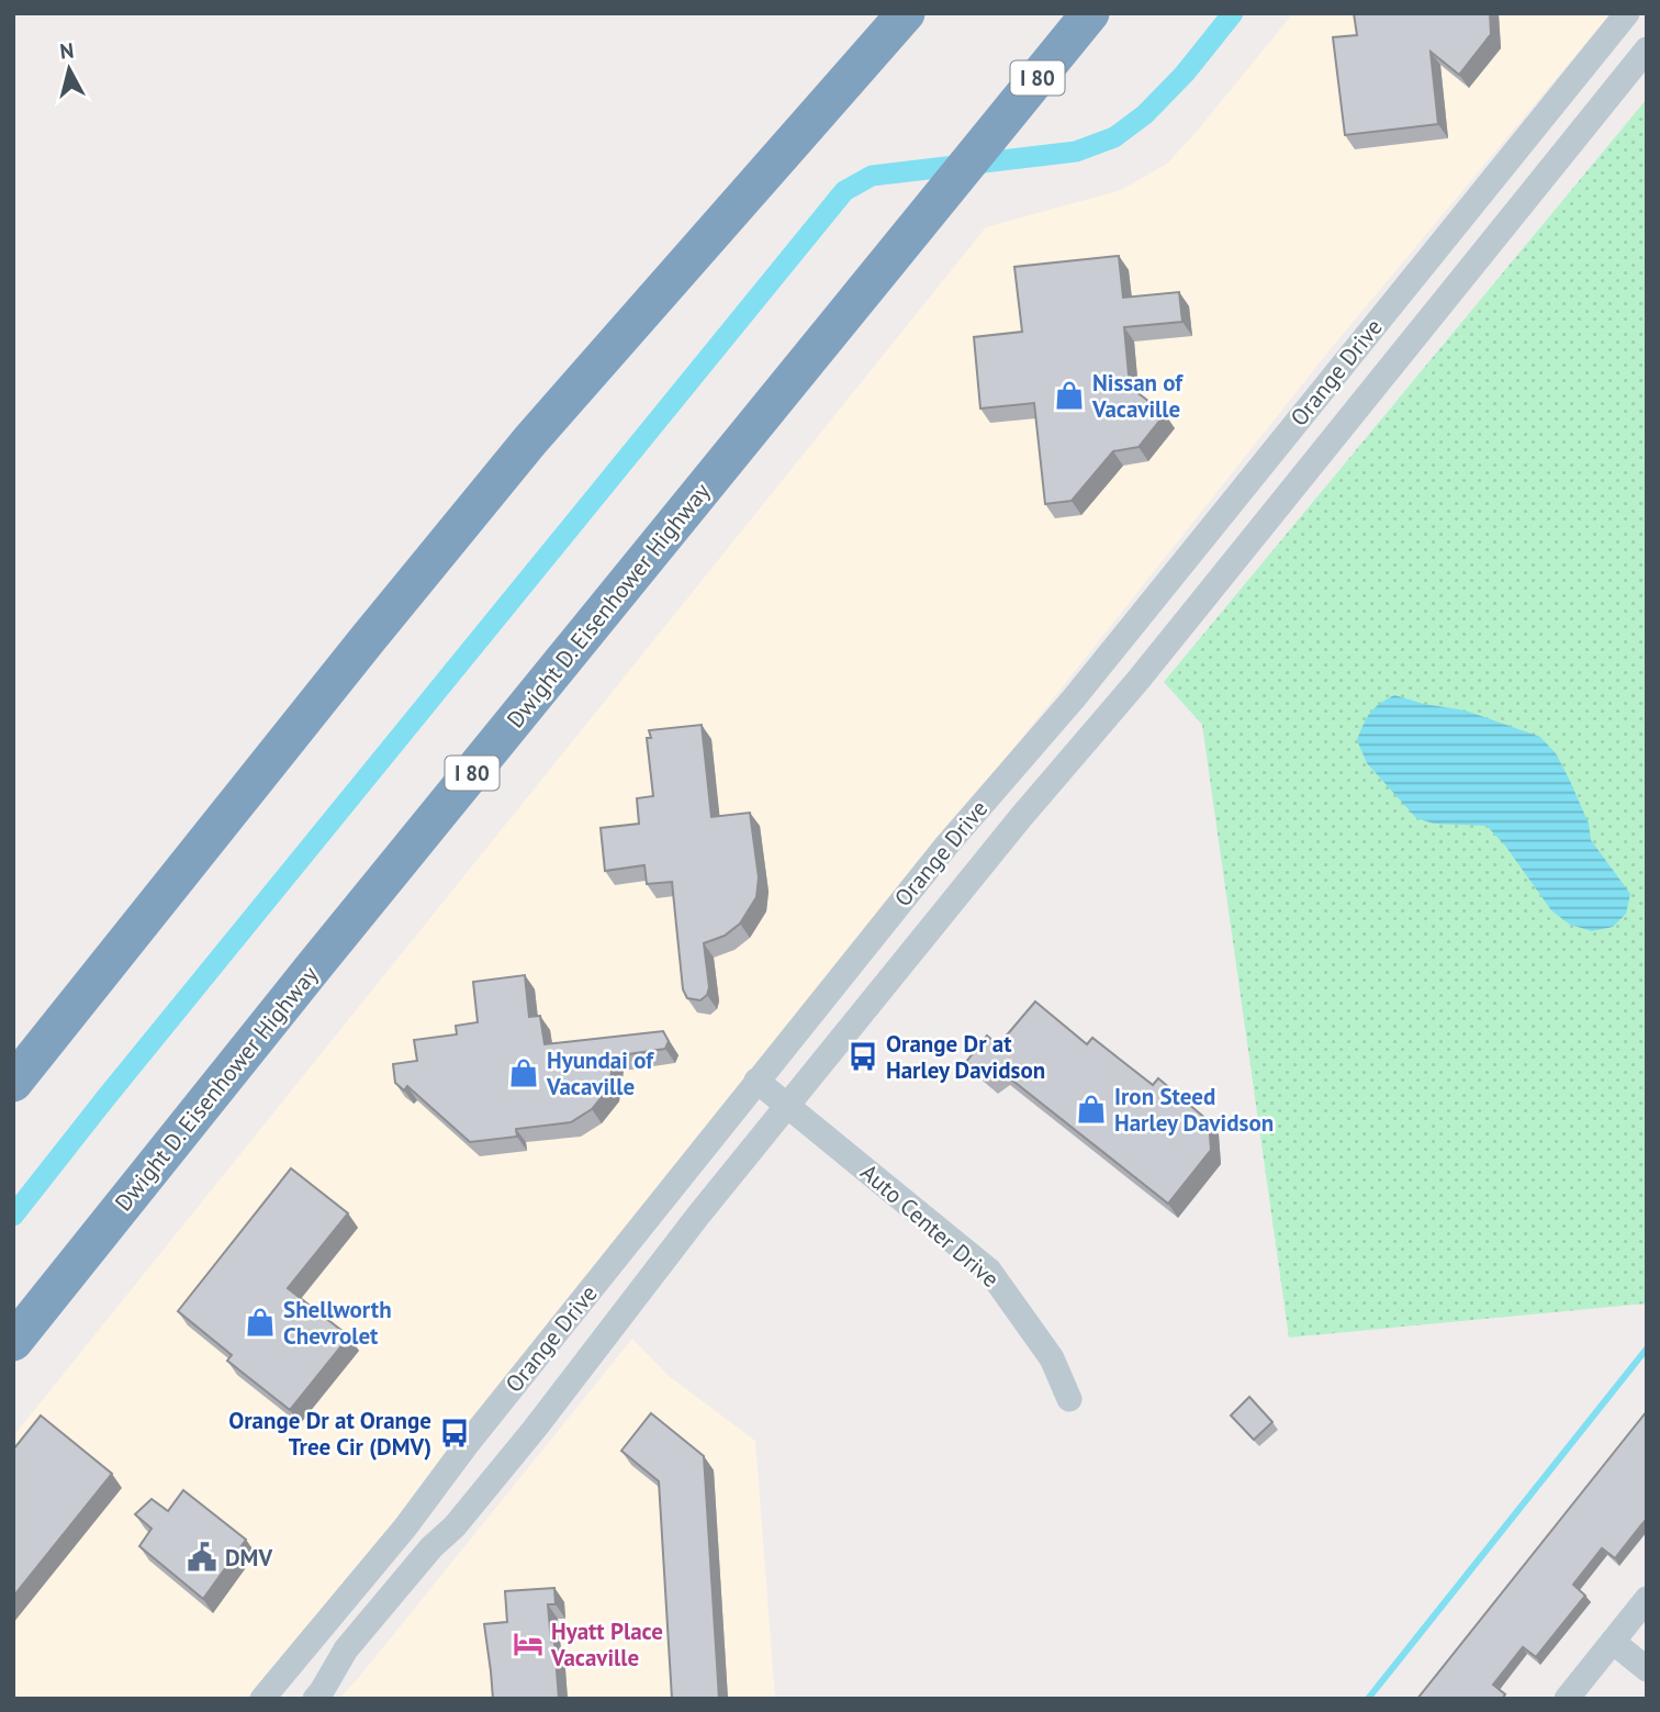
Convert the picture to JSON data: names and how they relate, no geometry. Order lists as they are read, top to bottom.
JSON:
{
  "streets": {
    "highway": ["I 80", "Dwight D. Eisenhower Highway"],
    "street": ["Orange Drive", "Auto Center Drive"]
  },
  "crossings": [
    ["Orange Drive", "Auto Center Drive"]
  ],
  "places": {
    "shop": [
      "Nissan of Vacaville",
      "Hyundai of Vacaville",
      "Iron Steed Harley Davidson",
      "Shellworth Chevrolet"
    ],
    "bus stop": ["Orange Dr at Harley Davidson", "Orange Dr at Orange Tree Cir (DMV)"],
    "public building": ["DMV"],
    "hotel": ["Hyatt Place Vacaville"]
  },
  "north": "top"
}
